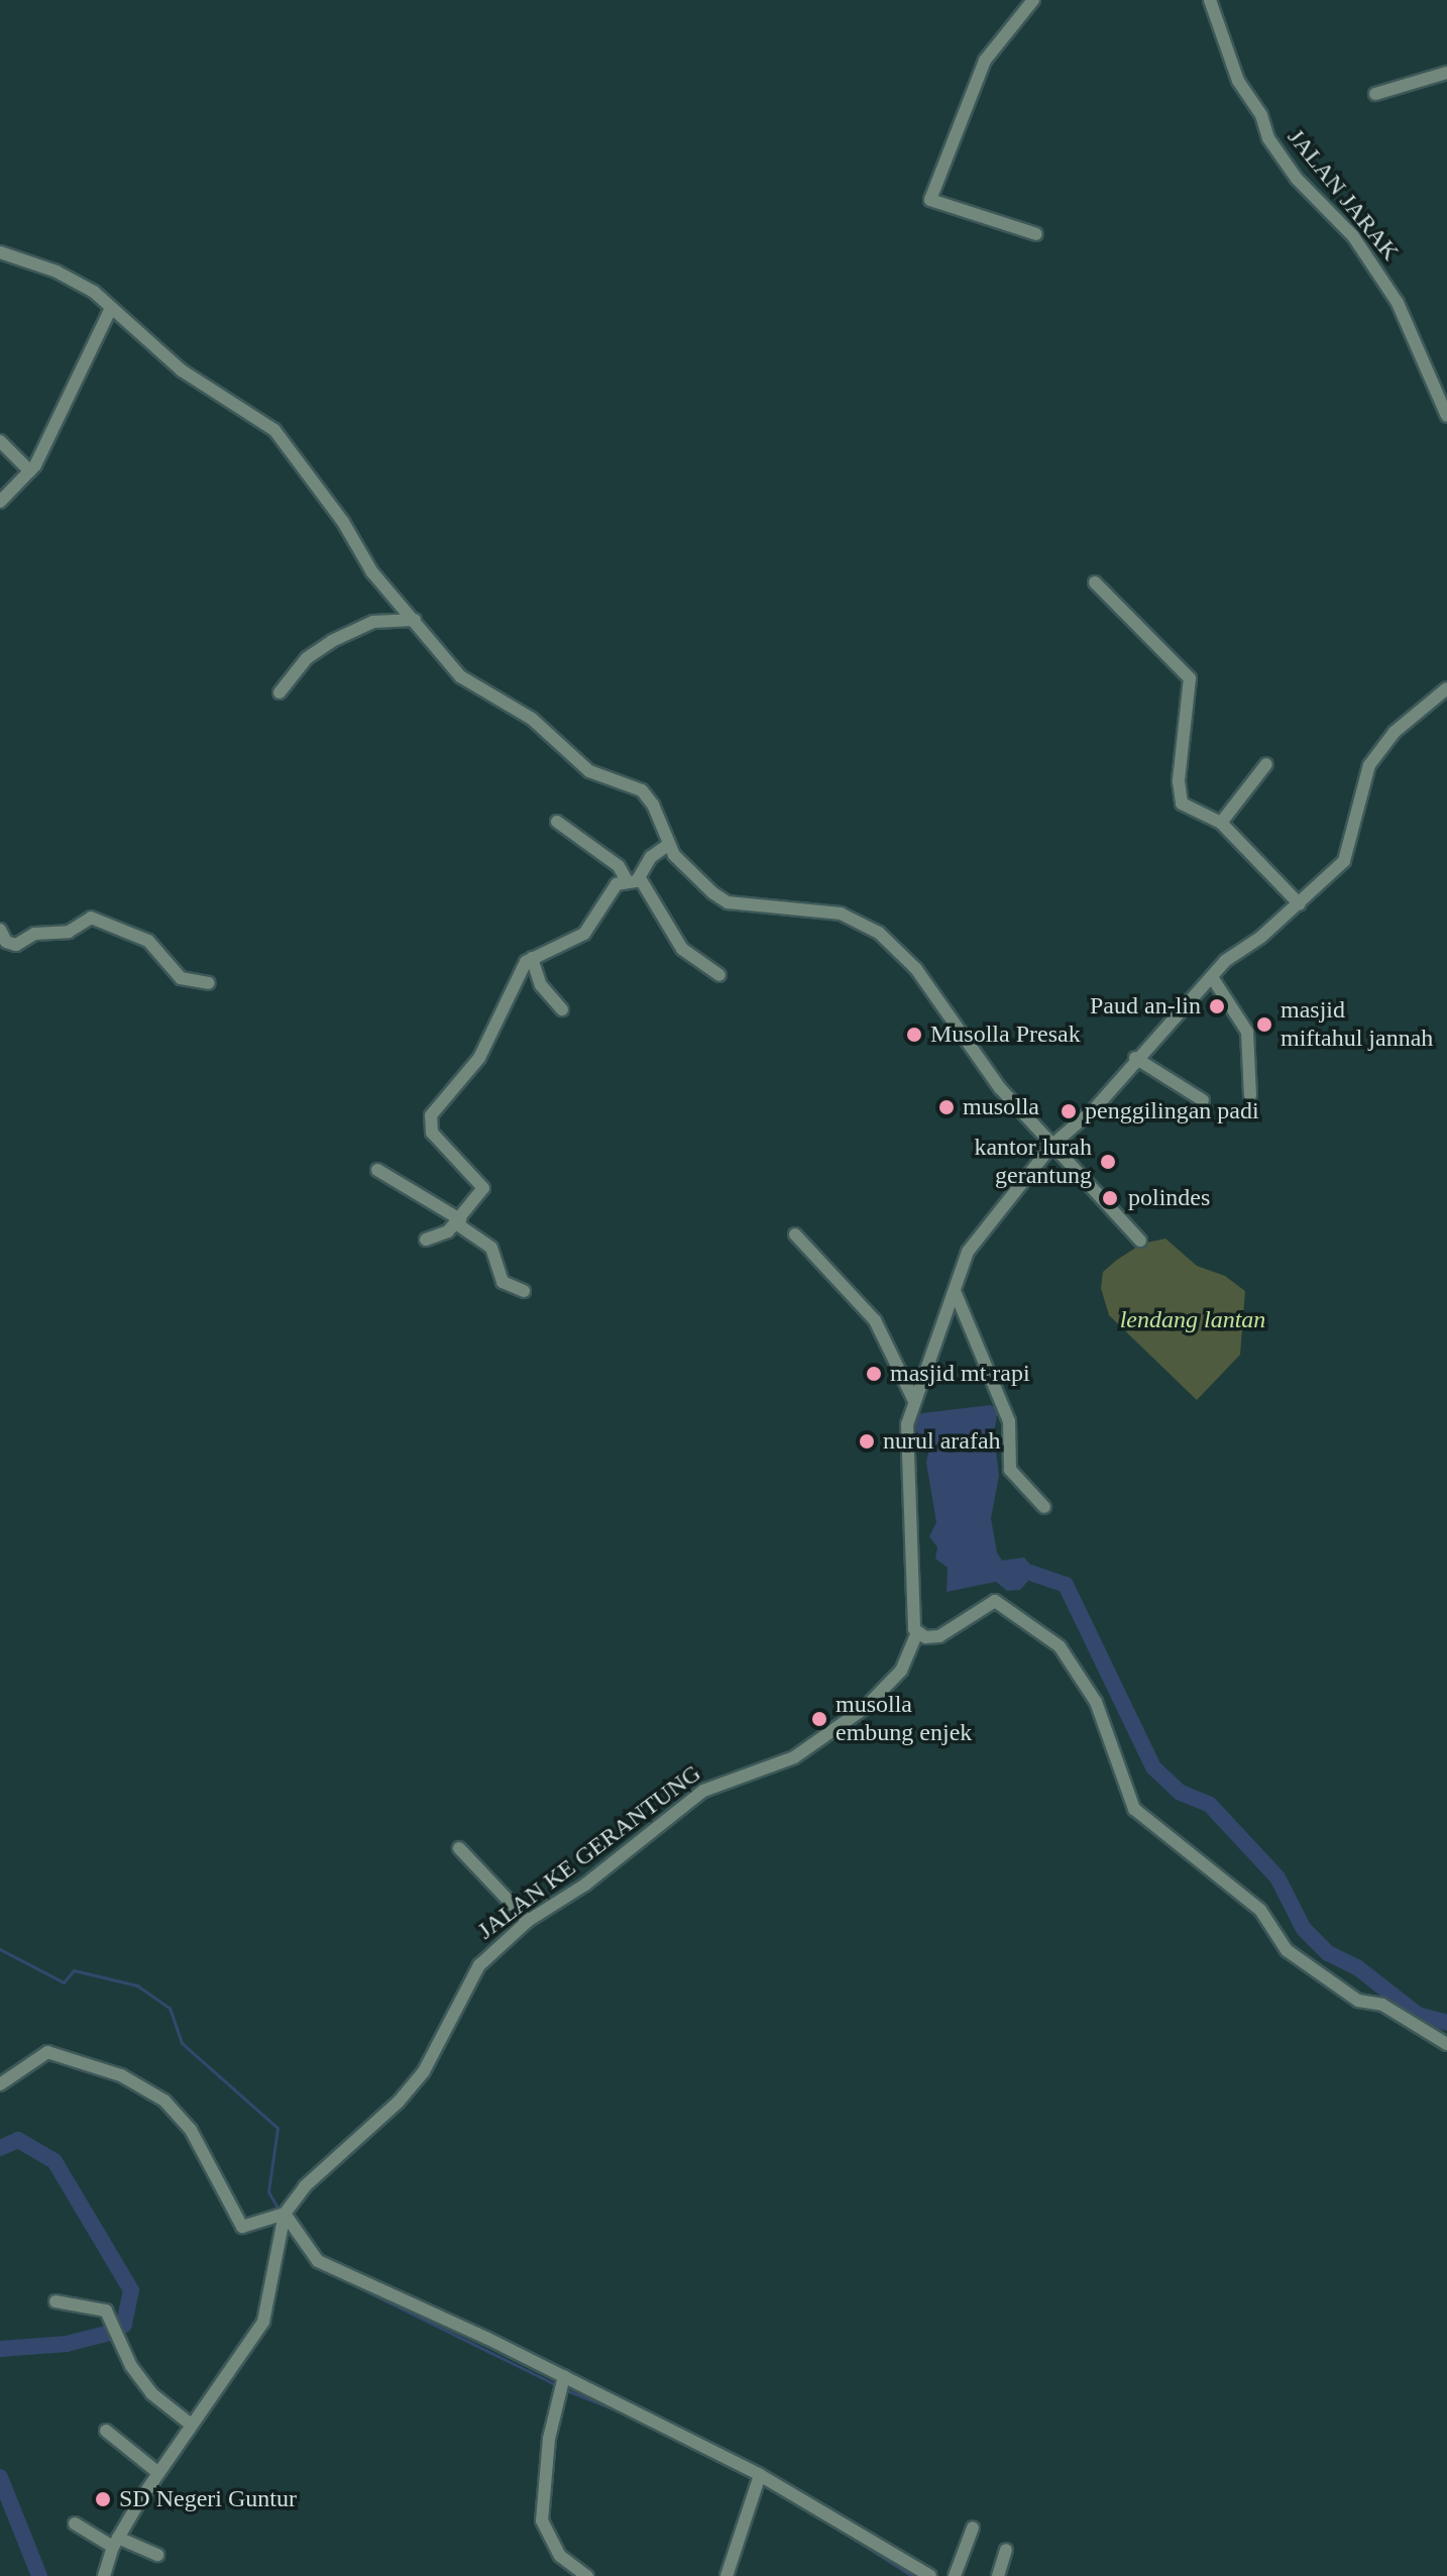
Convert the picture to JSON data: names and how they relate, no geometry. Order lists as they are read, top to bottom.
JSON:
{
  "streets": {
    "street": ["JALAN JARAK", "JALAN KE GERANTUNG"]
  },
  "parks": ["lendang lantan"],
  "places": [
    "Paud an-lin",
    "masjid miftahul jannah",
    "Musolla Presak",
    "musolla",
    "penggilingan padi",
    "kantor lurah gerantung",
    "polindes",
    "masjid mt rapi",
    "nurul arafah",
    "musolla embung enjek",
    "SD Negeri Guntur"
  ]
}
